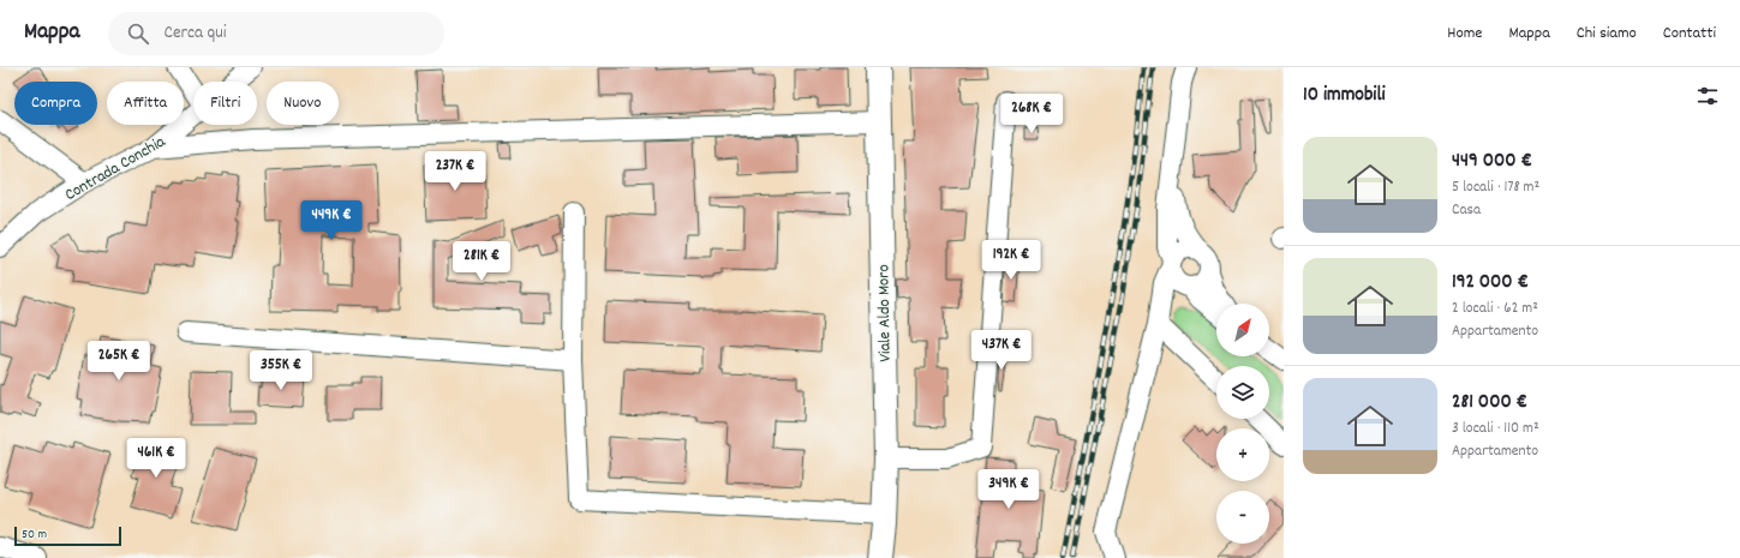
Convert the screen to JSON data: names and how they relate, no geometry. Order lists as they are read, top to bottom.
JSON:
{
  "streets": {
    "main road": ["Viale Aldo Moro"],
    "street": ["Contrada Conchia"]
  },
  "scale_bar": "50 m",
  "north": "top right",
  "page": {
    "header": "Mappa",
    "search": "Cerca qui",
    "nav": [
      "Home",
      "Mappa",
      "Chi siamo",
      "Contatti"
    ],
    "heading": "10 immobili",
    "chip": [
      "Compra",
      "Affitta",
      "Filtri",
      "Nuovo"
    ],
    "price": [
      "268K €",
      "237K €",
      "449K €",
      "192K €",
      "281K €",
      "437K €",
      "265K €",
      "355K €",
      "461K €",
      "349K €"
    ],
    "list": [
      {
        "name": "449 000 €",
        "note": "5 locali · 178 m² · Casa"
      },
      {
        "name": "192 000 €",
        "note": "2 locali · 62 m² · Appartamento"
      },
      {
        "name": "281 000 €",
        "note": "3 locali · 110 m² · Appartamento"
      }
    ],
    "map_buttons": ["+", "−"],
    "scale": "50 m"
  }
}
